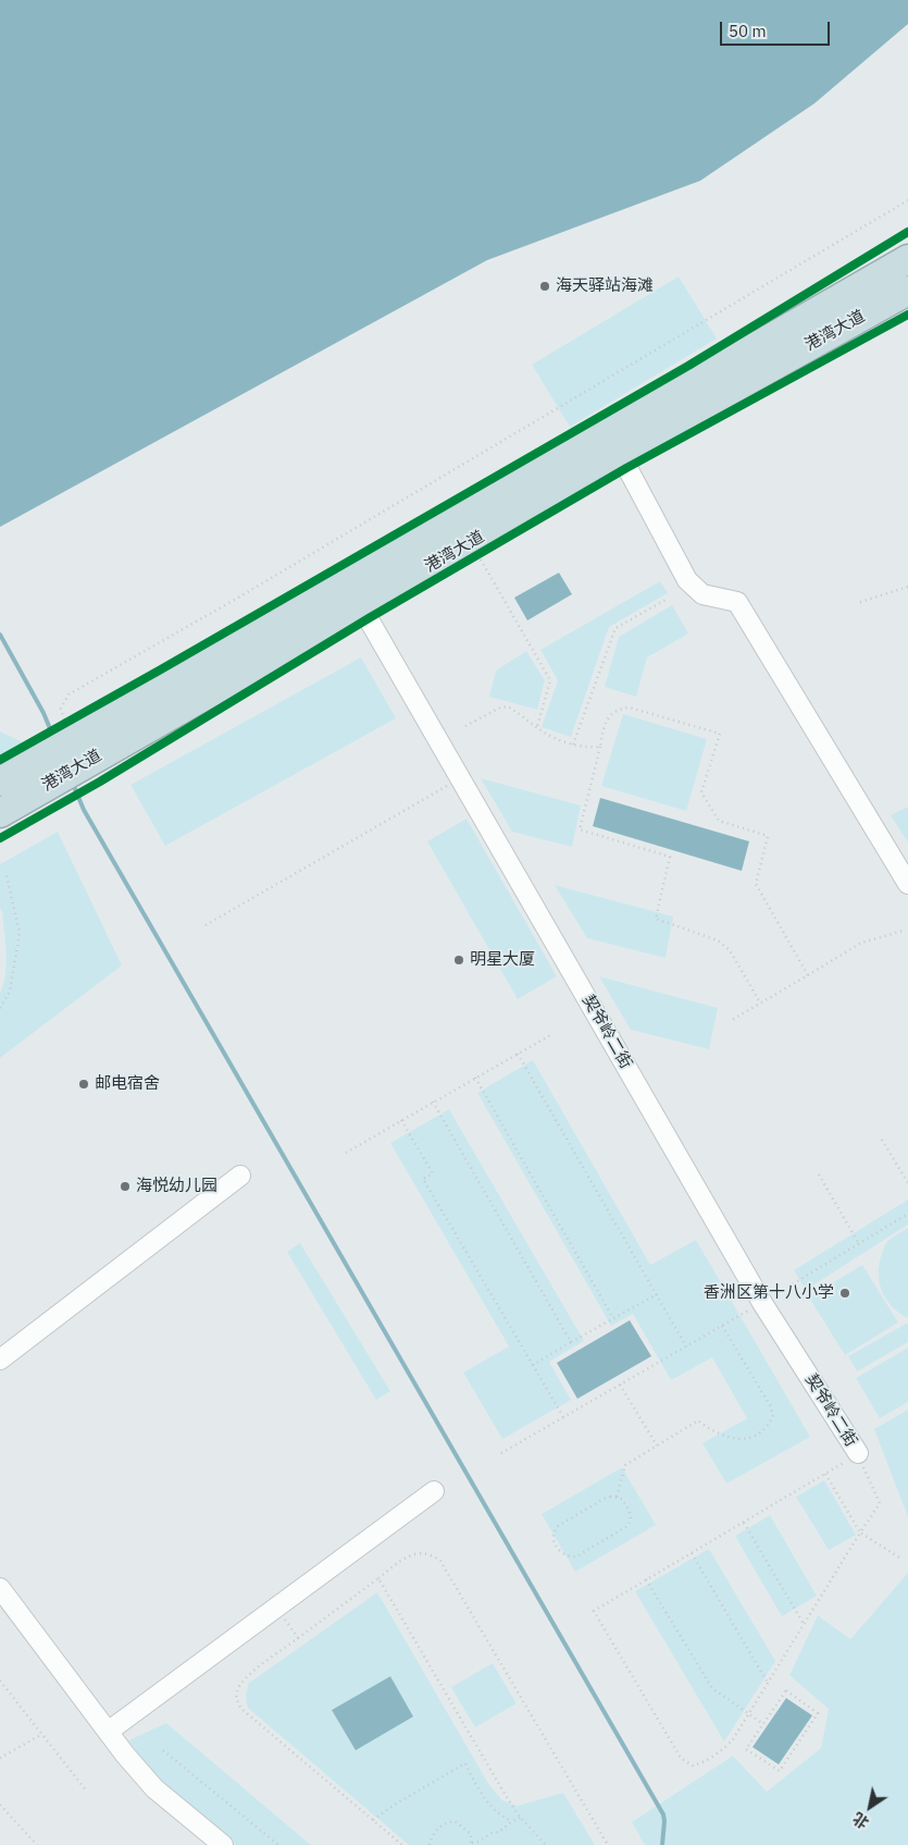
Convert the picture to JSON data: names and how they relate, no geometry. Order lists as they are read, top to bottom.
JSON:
{
  "streets": {
    "highway": ["港湾大道"],
    "street": ["契爷岭二街"]
  },
  "crossings": [
    ["港湾大道", "契爷岭二街"]
  ],
  "places": [
    "海天驿站海滩",
    "明星大厦",
    "邮电宿舍",
    "海悦幼儿园",
    "香洲区第十八小学"
  ],
  "scale_bar": "50 m",
  "north": "bottom left"
}
